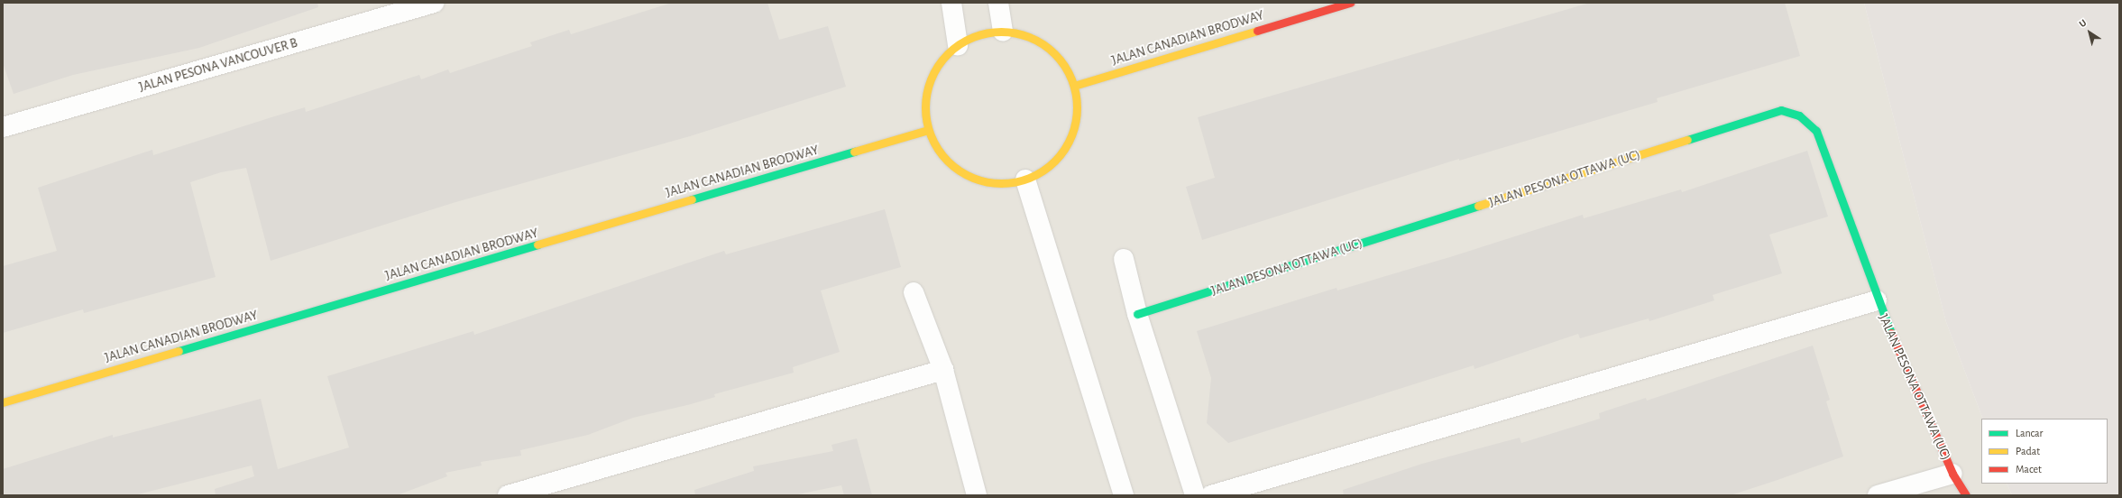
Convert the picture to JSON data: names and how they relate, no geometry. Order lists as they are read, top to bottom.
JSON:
{
  "streets": {
    "street": ["JALAN CANADIAN BRODWAY", "JALAN PESONA VANCOUVER B", "JALAN PESONA OTTAWA (UC)"]
  },
  "legend": ["Lancar", "Padat", "Macet"],
  "north": "top left"
}
